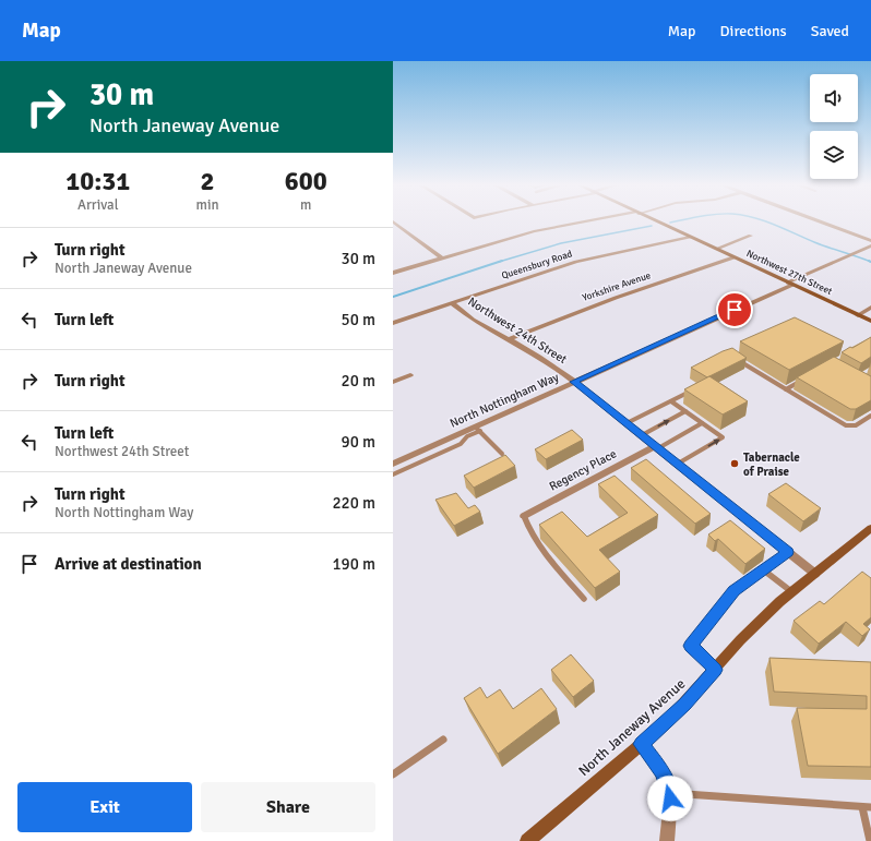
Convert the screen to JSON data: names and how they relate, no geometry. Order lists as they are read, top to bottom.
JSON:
{
  "streets": {
    "main road": ["Northwest 27th Street", "North Janeway Avenue"],
    "street": [
      "Queensbury Road",
      "Yorkshire Avenue",
      "Northwest 24th Street",
      "North Nottingham Way",
      "Regency Place"
    ]
  },
  "crossings": [
    ["Queensbury Road", "Northwest 27th Street"],
    ["Queensbury Road", "Northwest 24th Street"],
    ["Northwest 27th Street", "Yorkshire Avenue"],
    ["Northwest 27th Street", "North Nottingham Way"],
    ["Yorkshire Avenue", "Northwest 24th Street"],
    ["Northwest 24th Street", "North Nottingham Way"],
    ["Northwest 24th Street", "Regency Place"],
    ["Northwest 24th Street", "North Janeway Avenue"]
  ],
  "places": ["Tabernacle of Praise"],
  "page": {
    "header": "Map",
    "nav": ["Map", "Directions", "Saved"],
    "turn": ["30 m", "North Janeway Avenue"],
    "eta": [
      "10:31",
      "Arrival",
      "2",
      "min",
      "600",
      "m"
    ],
    "list": [
      {
        "name": "Turn right",
        "note": "North Janeway Avenue",
        "value": "30 m"
      },
      {
        "name": "Turn left",
        "value": "50 m"
      },
      {
        "name": "Turn right",
        "value": "20 m"
      },
      {
        "name": "Turn left",
        "note": "Northwest 24th Street",
        "value": "90 m"
      },
      {
        "name": "Turn right",
        "note": "North Nottingham Way",
        "value": "220 m"
      },
      {
        "name": "Arrive at destination",
        "value": "190 m"
      }
    ],
    "buttons": ["Exit", "Share"]
  }
}
